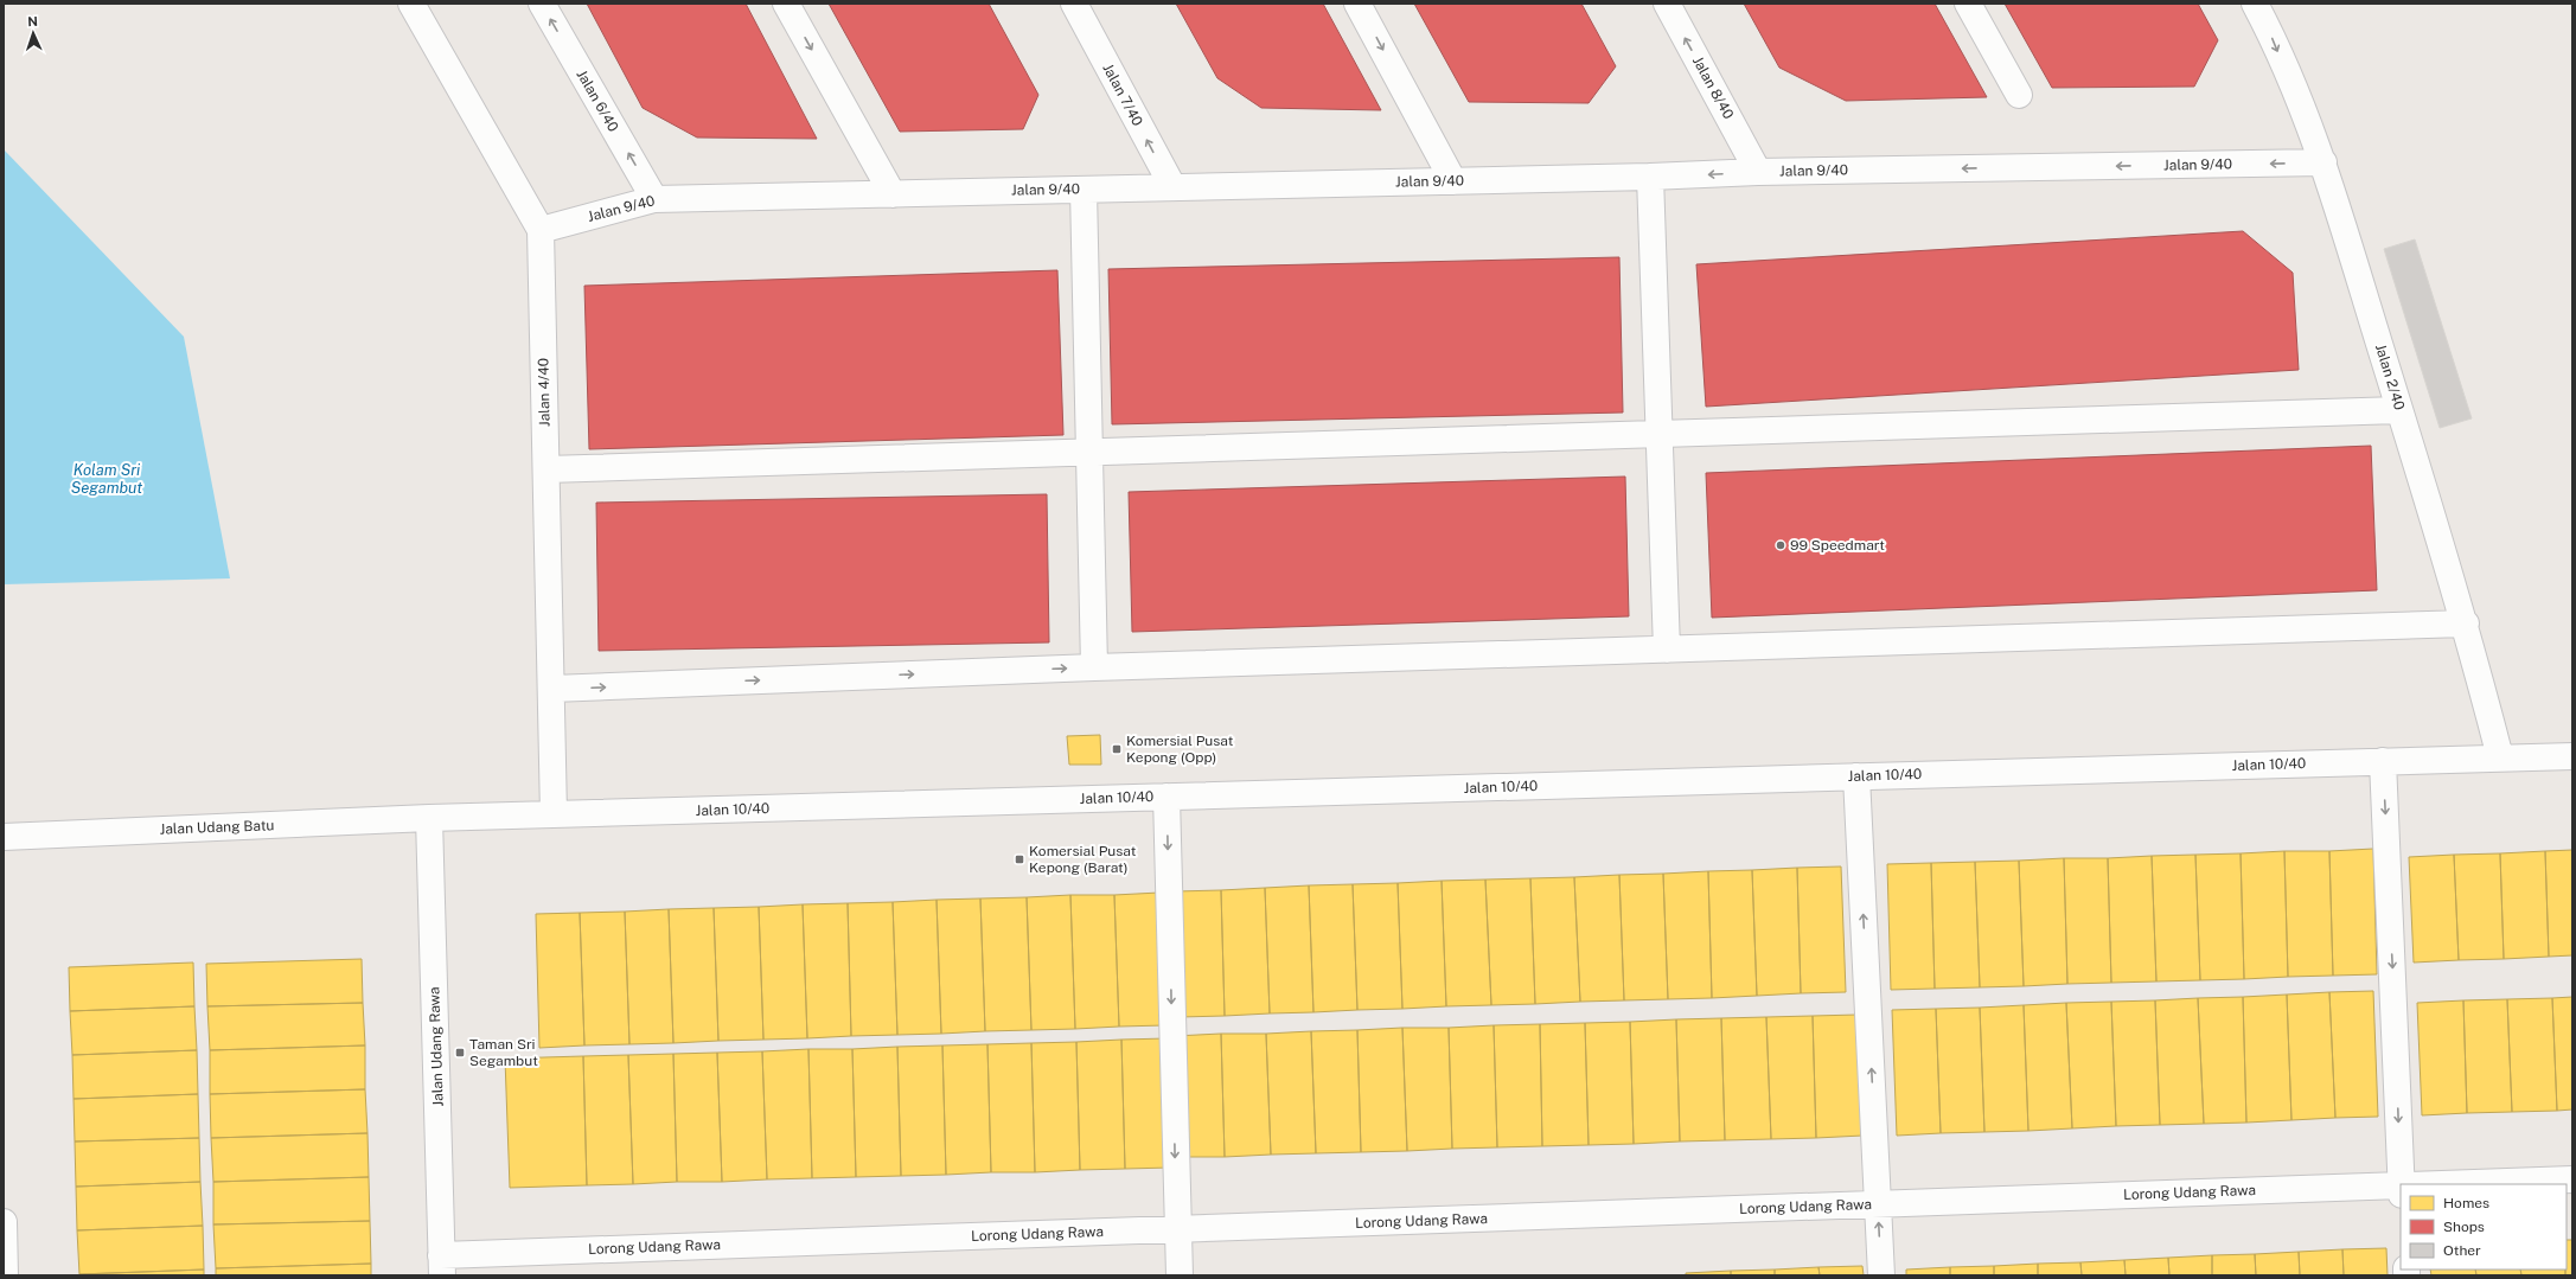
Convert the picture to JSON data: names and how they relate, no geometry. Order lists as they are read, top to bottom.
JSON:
{
  "streets": {
    "street": [
      "Jalan 8/40",
      "Jalan 7/40",
      "Jalan 6/40",
      "Jalan 9/40",
      "Jalan 2/40",
      "Jalan 4/40",
      "Jalan 10/40",
      "Jalan Udang Batu",
      "Jalan Udang Rawa",
      "Lorong Udang Rawa"
    ]
  },
  "crossings": [
    ["Jalan 8/40", "Jalan 9/40"],
    ["Jalan 7/40", "Jalan 9/40"],
    ["Jalan 6/40", "Jalan 9/40"],
    ["Jalan 9/40", "Jalan 2/40"],
    ["Jalan 9/40", "Jalan 4/40"],
    ["Jalan 2/40", "Jalan 10/40"],
    ["Jalan 4/40", "Jalan 10/40"],
    ["Jalan 10/40", "Jalan Udang Batu"],
    ["Jalan 10/40", "Jalan Udang Rawa"],
    ["Jalan Udang Batu", "Jalan Udang Rawa"],
    ["Jalan Udang Rawa", "Lorong Udang Rawa"]
  ],
  "one_way": ["Jalan 8/40", "Jalan 7/40", "Jalan 9/40"],
  "water": ["Kolam Sri Segambut"],
  "places": {
    "other": ["99 Speedmart"],
    "transit": ["Komersial Pusat Kepong (Opp)", "Komersial Pusat Kepong (Barat)", "Taman Sri Segambut"]
  },
  "legend": ["Homes", "Shops", "Other"],
  "north": "top"
}
